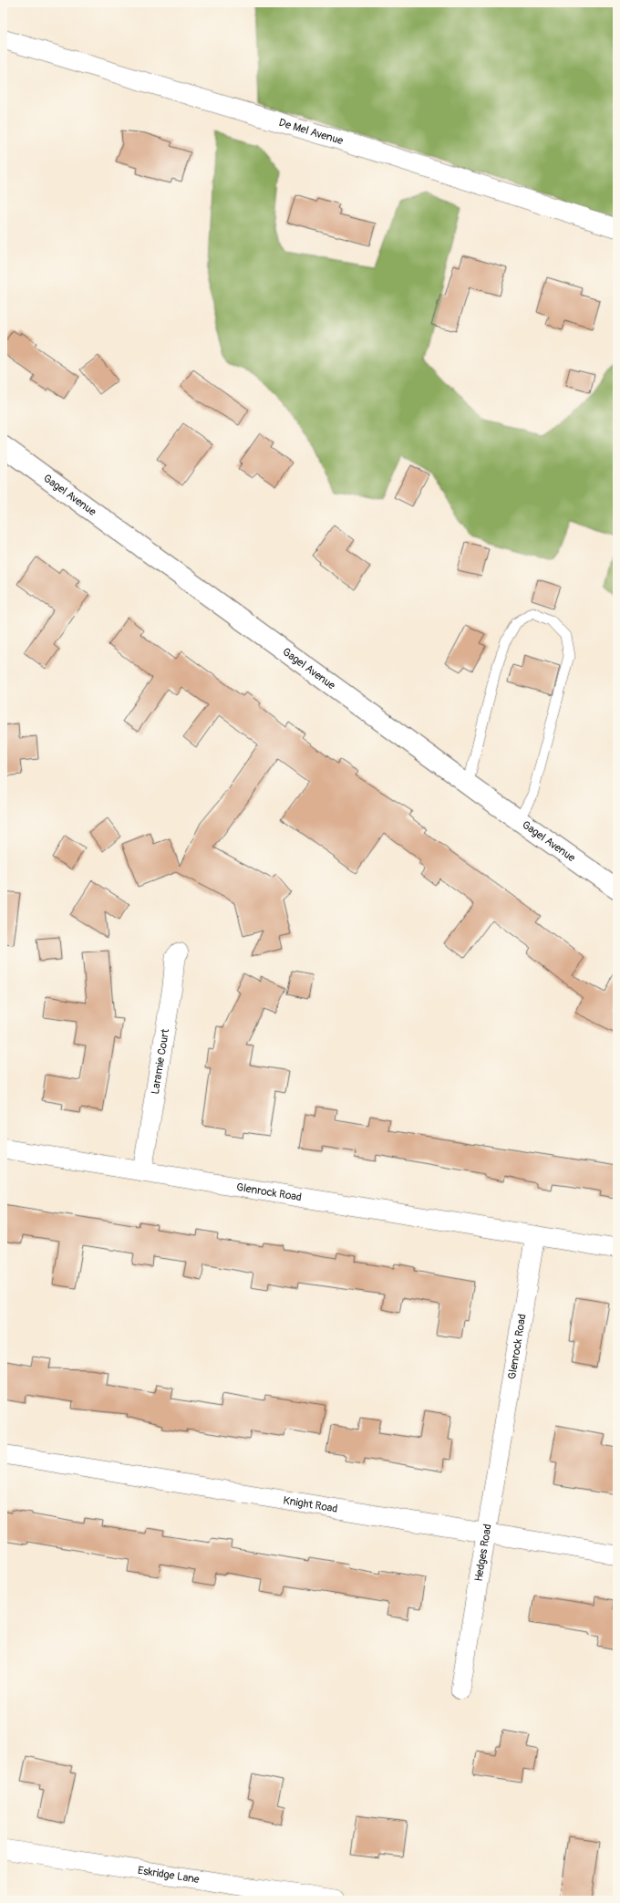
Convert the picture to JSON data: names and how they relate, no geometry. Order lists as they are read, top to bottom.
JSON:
{
  "streets": {
    "street": [
      "De Mel Avenue",
      "Gagel Avenue",
      "Laramie Court",
      "Glenrock Road",
      "Knight Road",
      "Hedges Road",
      "Eskridge Lane"
    ]
  },
  "crossings": [
    ["Laramie Court", "Glenrock Road"],
    ["Glenrock Road", "Hedges Road"],
    ["Knight Road", "Hedges Road"]
  ]
}
